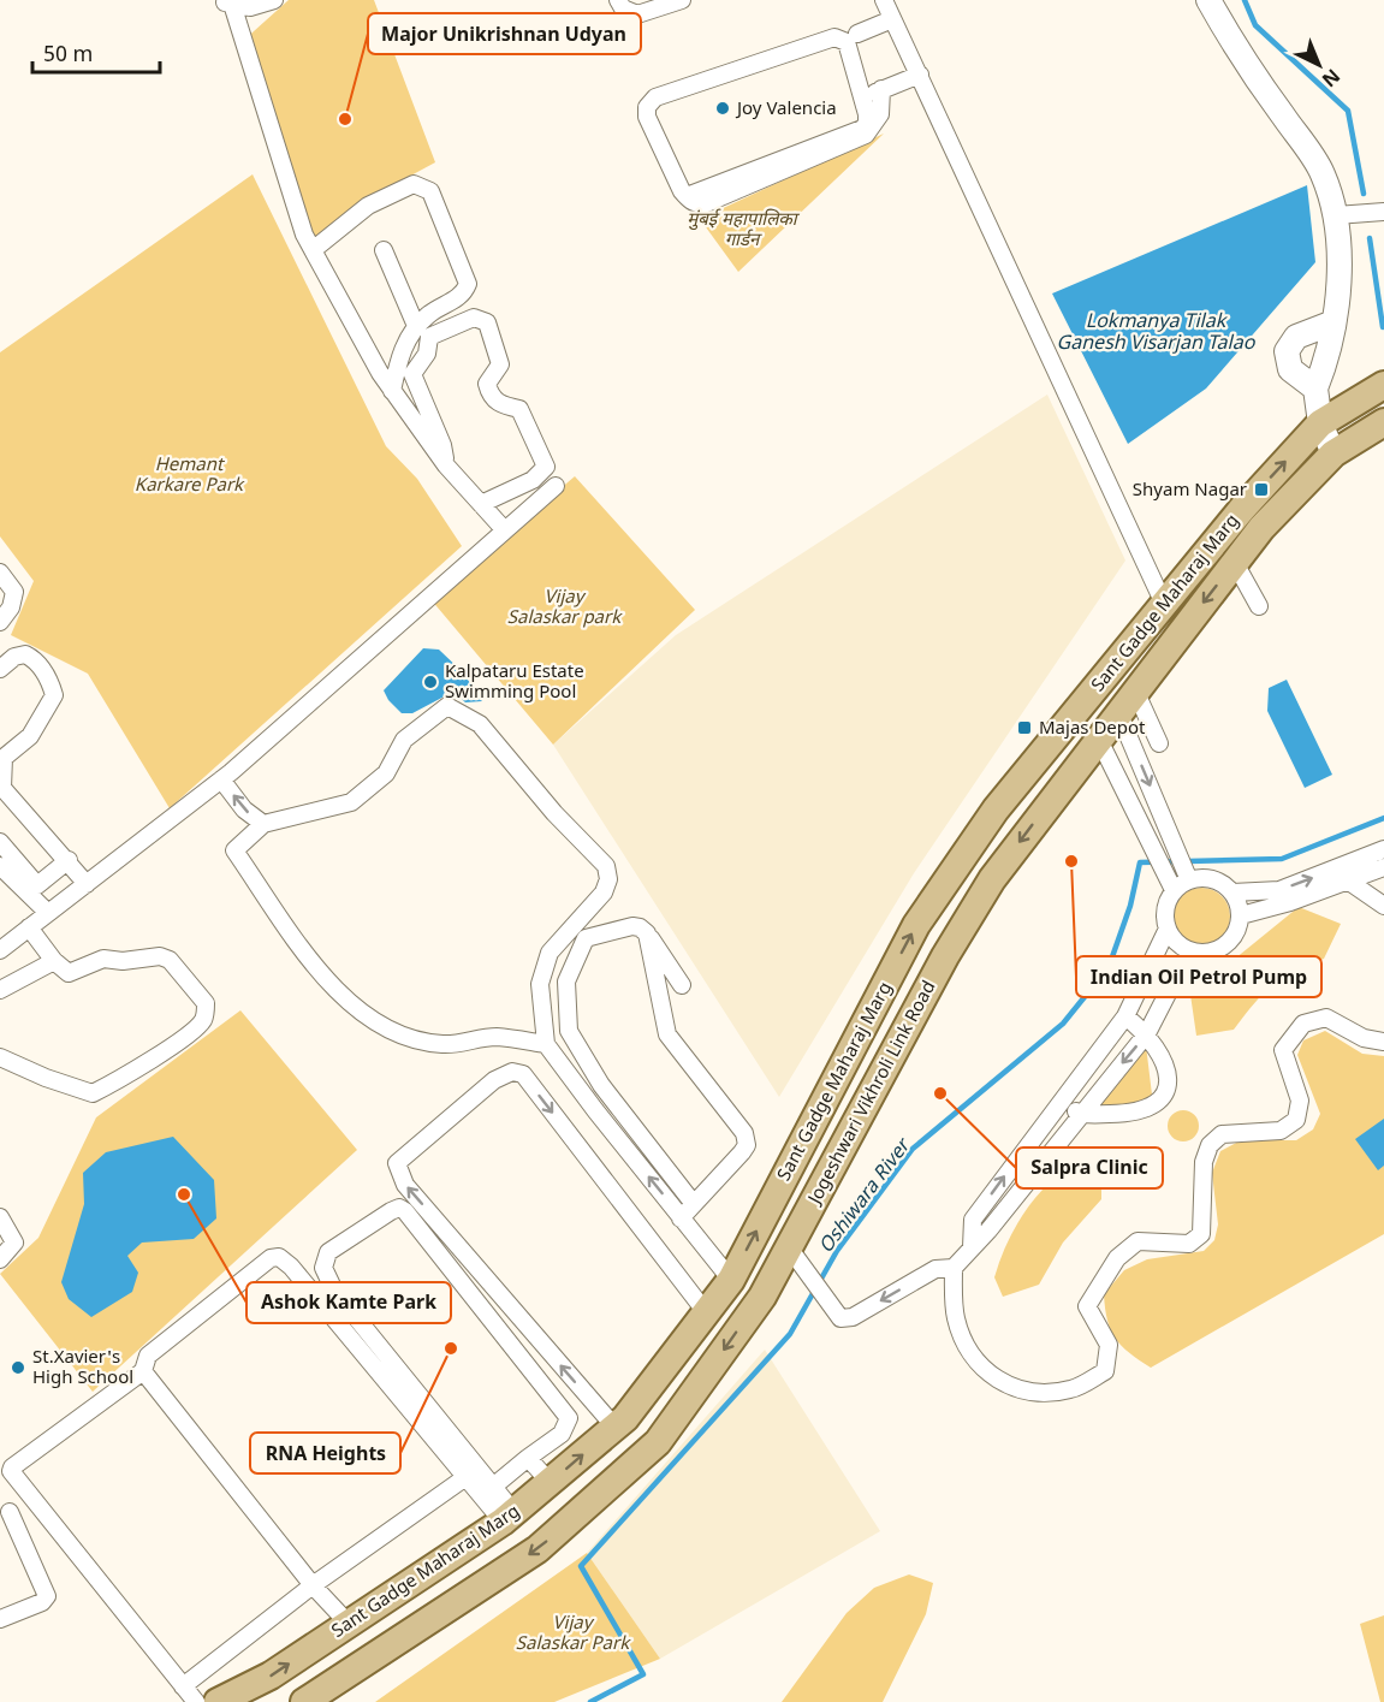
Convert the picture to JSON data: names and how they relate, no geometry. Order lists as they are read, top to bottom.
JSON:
{
  "streets": {
    "main road": ["Sant Gadge Maharaj Marg", "Jogeshwari Vikhroli Link Road"]
  },
  "one_way": ["Sant Gadge Maharaj Marg", "Jogeshwari Vikhroli Link Road"],
  "water": ["Lokmanya Tilak Ganesh Visarjan Talao", "Oshiwara River"],
  "parks": [
    "मुंबई महापालिका गार्डन",
    "Hemant Karkare Park",
    "Vijay Salaskar park",
    "Vijay Salaskar Park"
  ],
  "places": {
    "other": [
      "Joy Valencia",
      "Major Unikrishnan Udyan",
      "Kalpataru Estate Swimming Pool",
      "Indian Oil Petrol Pump",
      "Salpra Clinic",
      "Ashok Kamte Park",
      "RNA Heights",
      "St.Xavier's High School"
    ],
    "transit": ["Shyam Nagar", "Majas Depot"]
  },
  "scale_bar": "50 m",
  "north": "bottom right"
}
